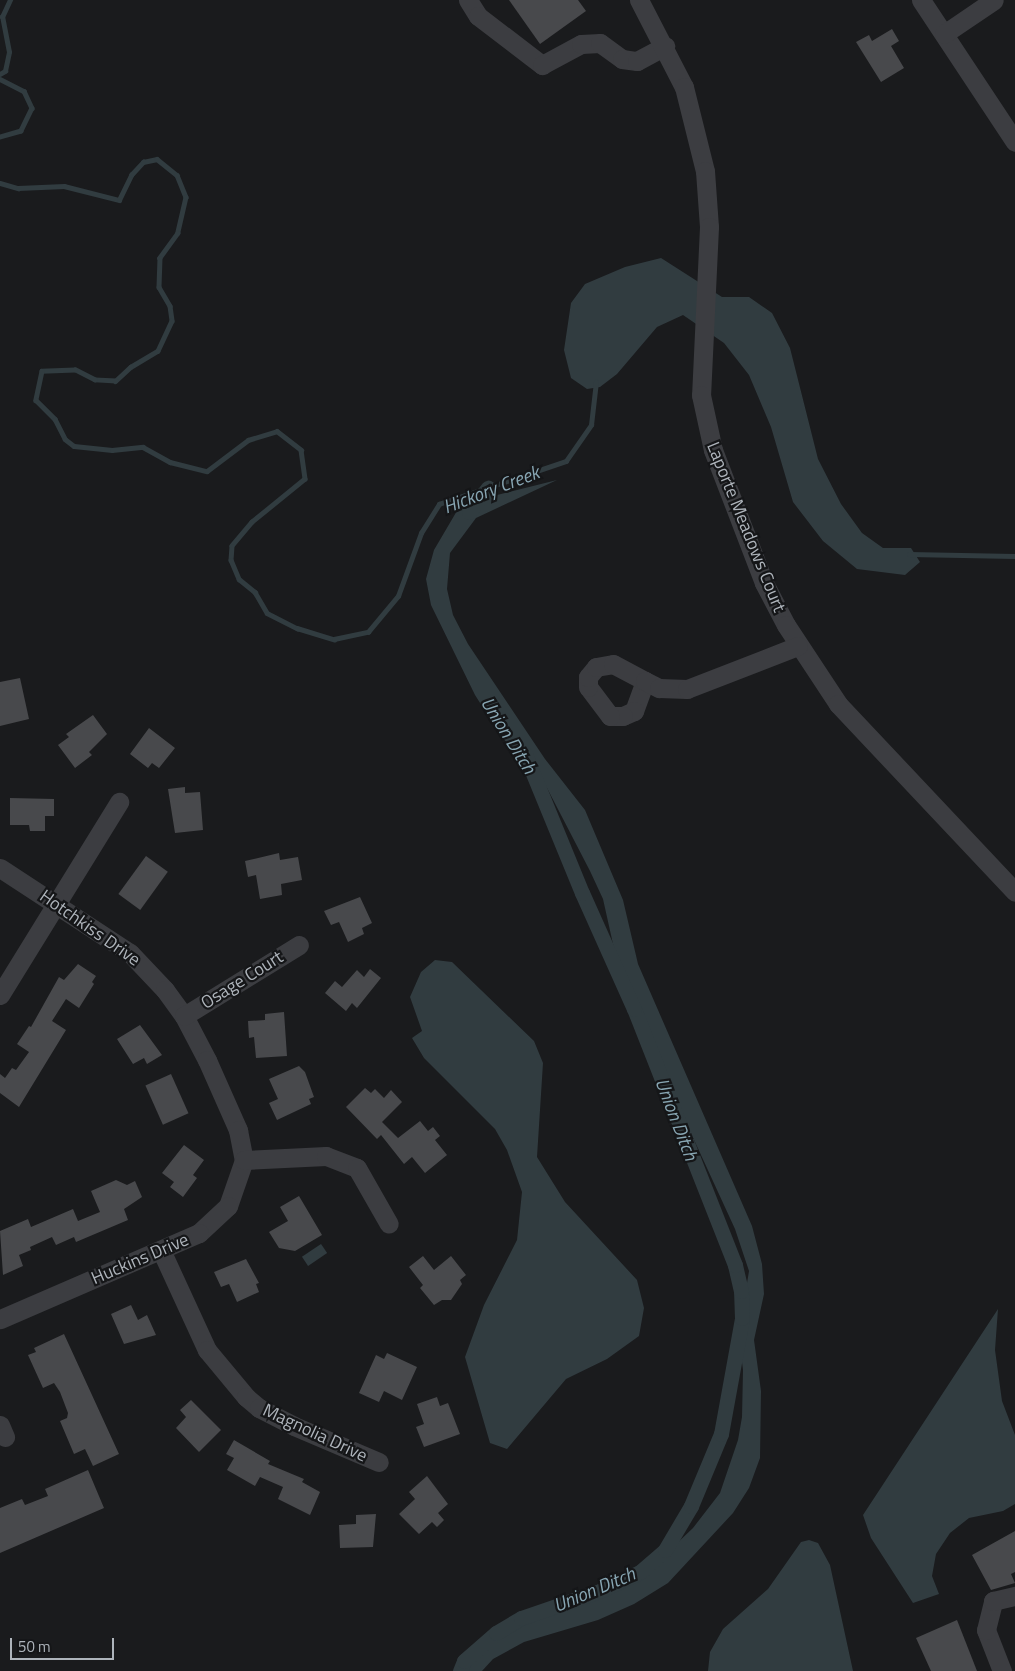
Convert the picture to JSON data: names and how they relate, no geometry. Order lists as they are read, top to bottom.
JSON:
{
  "streets": {
    "street": [
      "Laporte Meadows Court",
      "Hotchkiss Drive",
      "Osage Court",
      "Huckins Drive",
      "Magnolia Drive"
    ]
  },
  "crossings": [
    ["Hotchkiss Drive", "Osage Court"],
    ["Hotchkiss Drive", "Huckins Drive"],
    ["Huckins Drive", "Magnolia Drive"]
  ],
  "water": ["Hickory Creek", "Union Ditch"],
  "scale_bar": "50 m"
}
